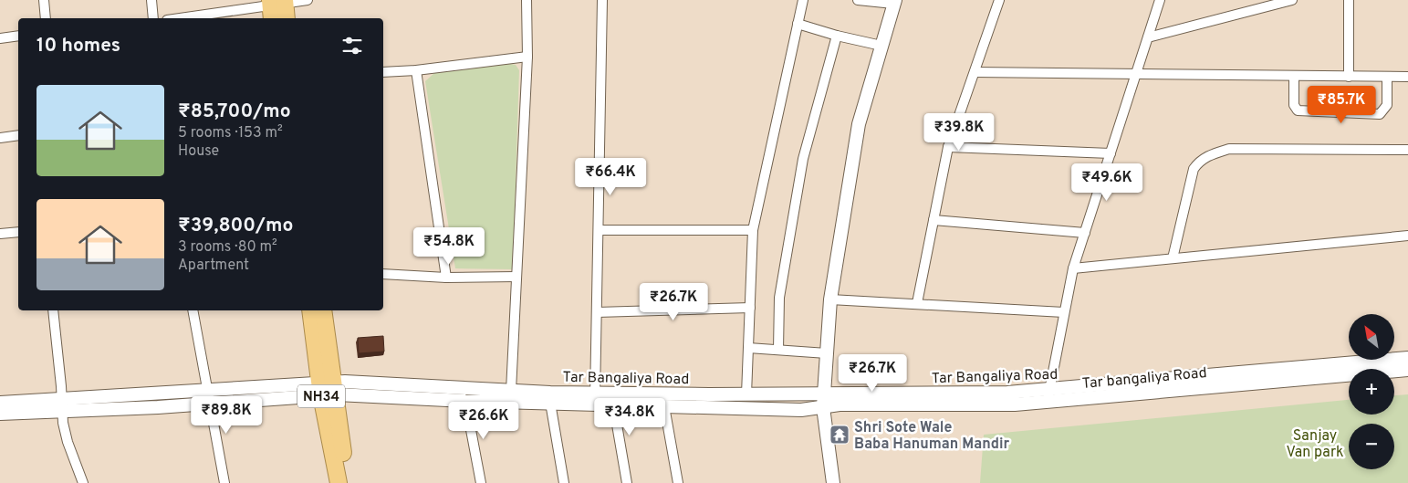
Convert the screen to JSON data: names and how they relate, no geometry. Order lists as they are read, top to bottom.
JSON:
{
  "streets": {
    "highway": ["NH34"],
    "street": ["Tar Bangaliya Road", "Tar bangaliya Road"]
  },
  "crossings": [
    ["Tar Bangaliya Road", "Tar bangaliya Road"],
    ["Tar Bangaliya Road", "NH34"],
    ["Tar bangaliya Road", "NH34"]
  ],
  "parks": ["Sanjay Van park"],
  "places": {
    "temple": ["Shri Sote Wale Baba Hanuman Mandir"]
  },
  "north": "top left",
  "page": {
    "heading": "10 homes",
    "list": [
      {
        "name": "₹85,700/mo",
        "note": "5 rooms · 153 m² · House"
      },
      {
        "name": "₹39,800/mo",
        "note": "3 rooms · 80 m² · Apartment"
      }
    ],
    "price": [
      "₹85.7K",
      "₹39.8K",
      "₹66.4K",
      "₹49.6K",
      "₹54.8K",
      "₹26.7K",
      "₹26.7K",
      "₹89.8K",
      "₹34.8K",
      "₹26.6K"
    ],
    "map_buttons": ["+", "−"]
  }
}
